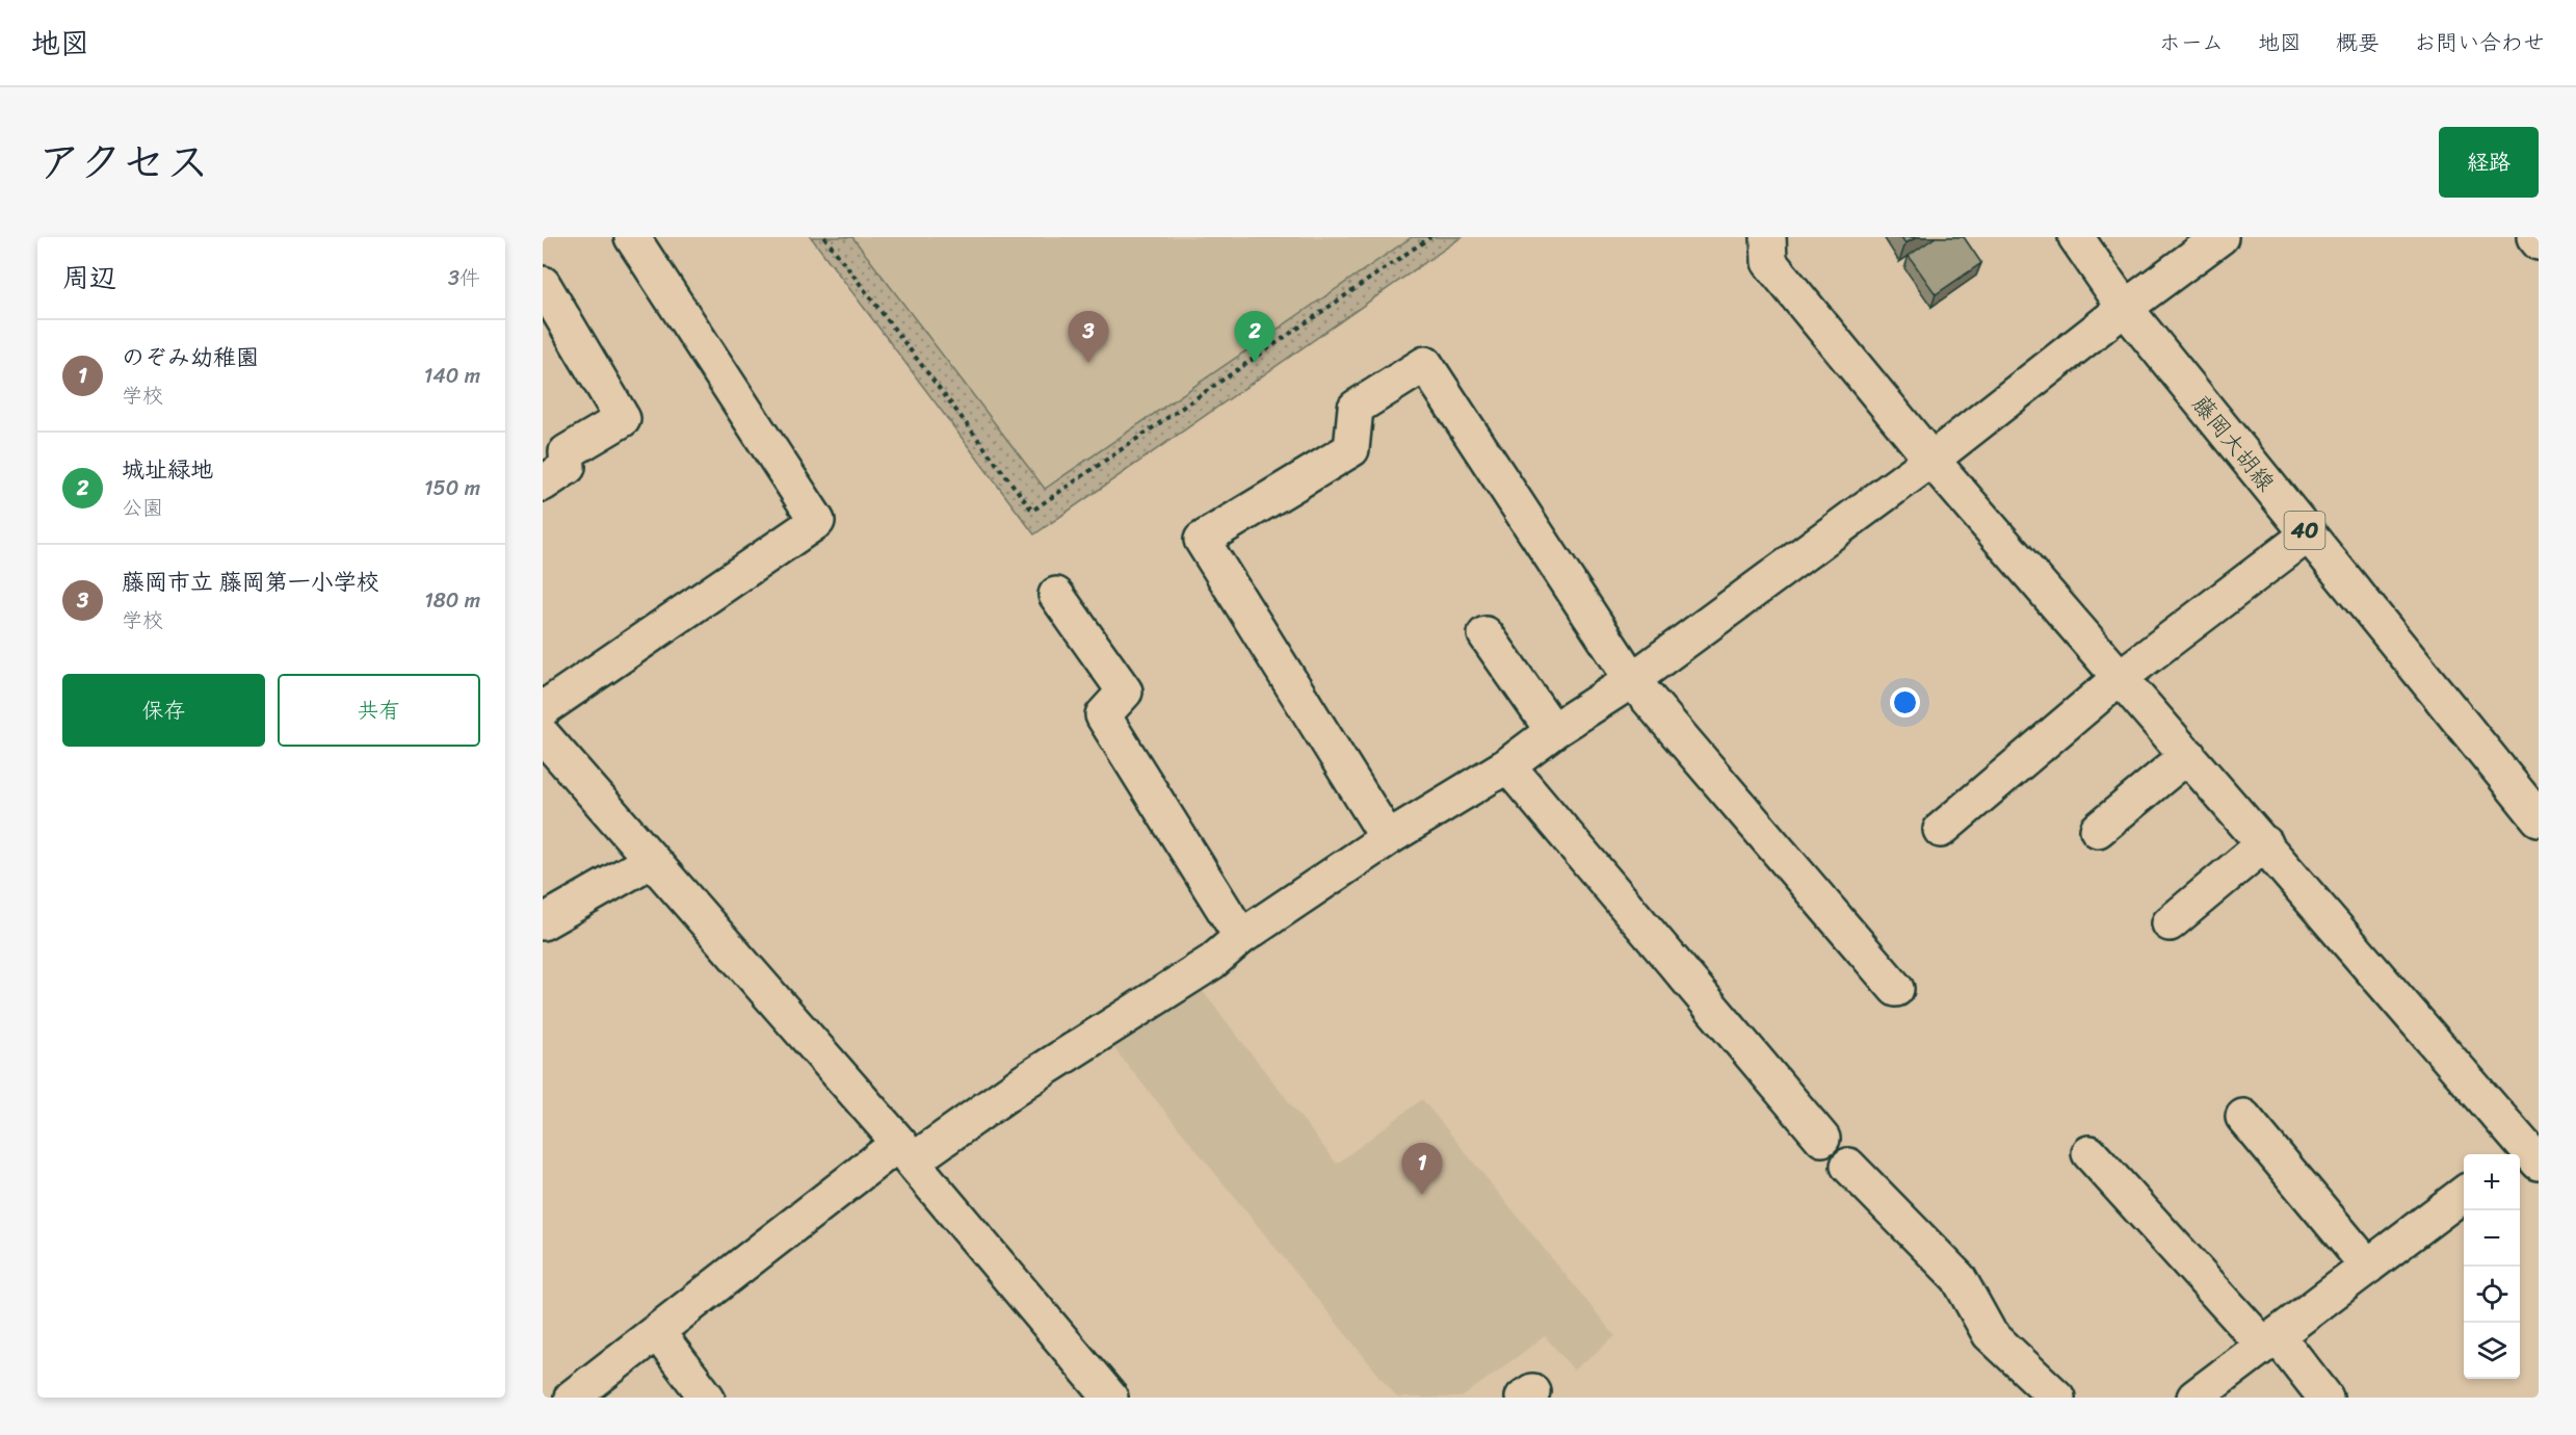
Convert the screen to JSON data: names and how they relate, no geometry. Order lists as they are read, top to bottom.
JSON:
{
  "streets": {
    "street": ["藤岡大胡線", "40"]
  },
  "page": {
    "header": "地図",
    "nav": [
      "ホーム",
      "地図",
      "概要",
      "お問い合わせ"
    ],
    "title": "アクセス",
    "buttons": [
      "経路",
      ["保存", "共有"]
    ],
    "heading": ["周辺", "3件"],
    "pins": ["2", "3", "1"],
    "list": [
      {
        "mark": "1",
        "name": "のぞみ幼稚園",
        "note": "学校",
        "value": "140 m"
      },
      {
        "mark": "2",
        "name": "城址緑地",
        "note": "公園",
        "value": "150 m"
      },
      {
        "mark": "3",
        "name": "藤岡市立 藤岡第一小学校",
        "note": "学校",
        "value": "180 m"
      }
    ],
    "map_buttons": ["+", "−"]
  }
}
